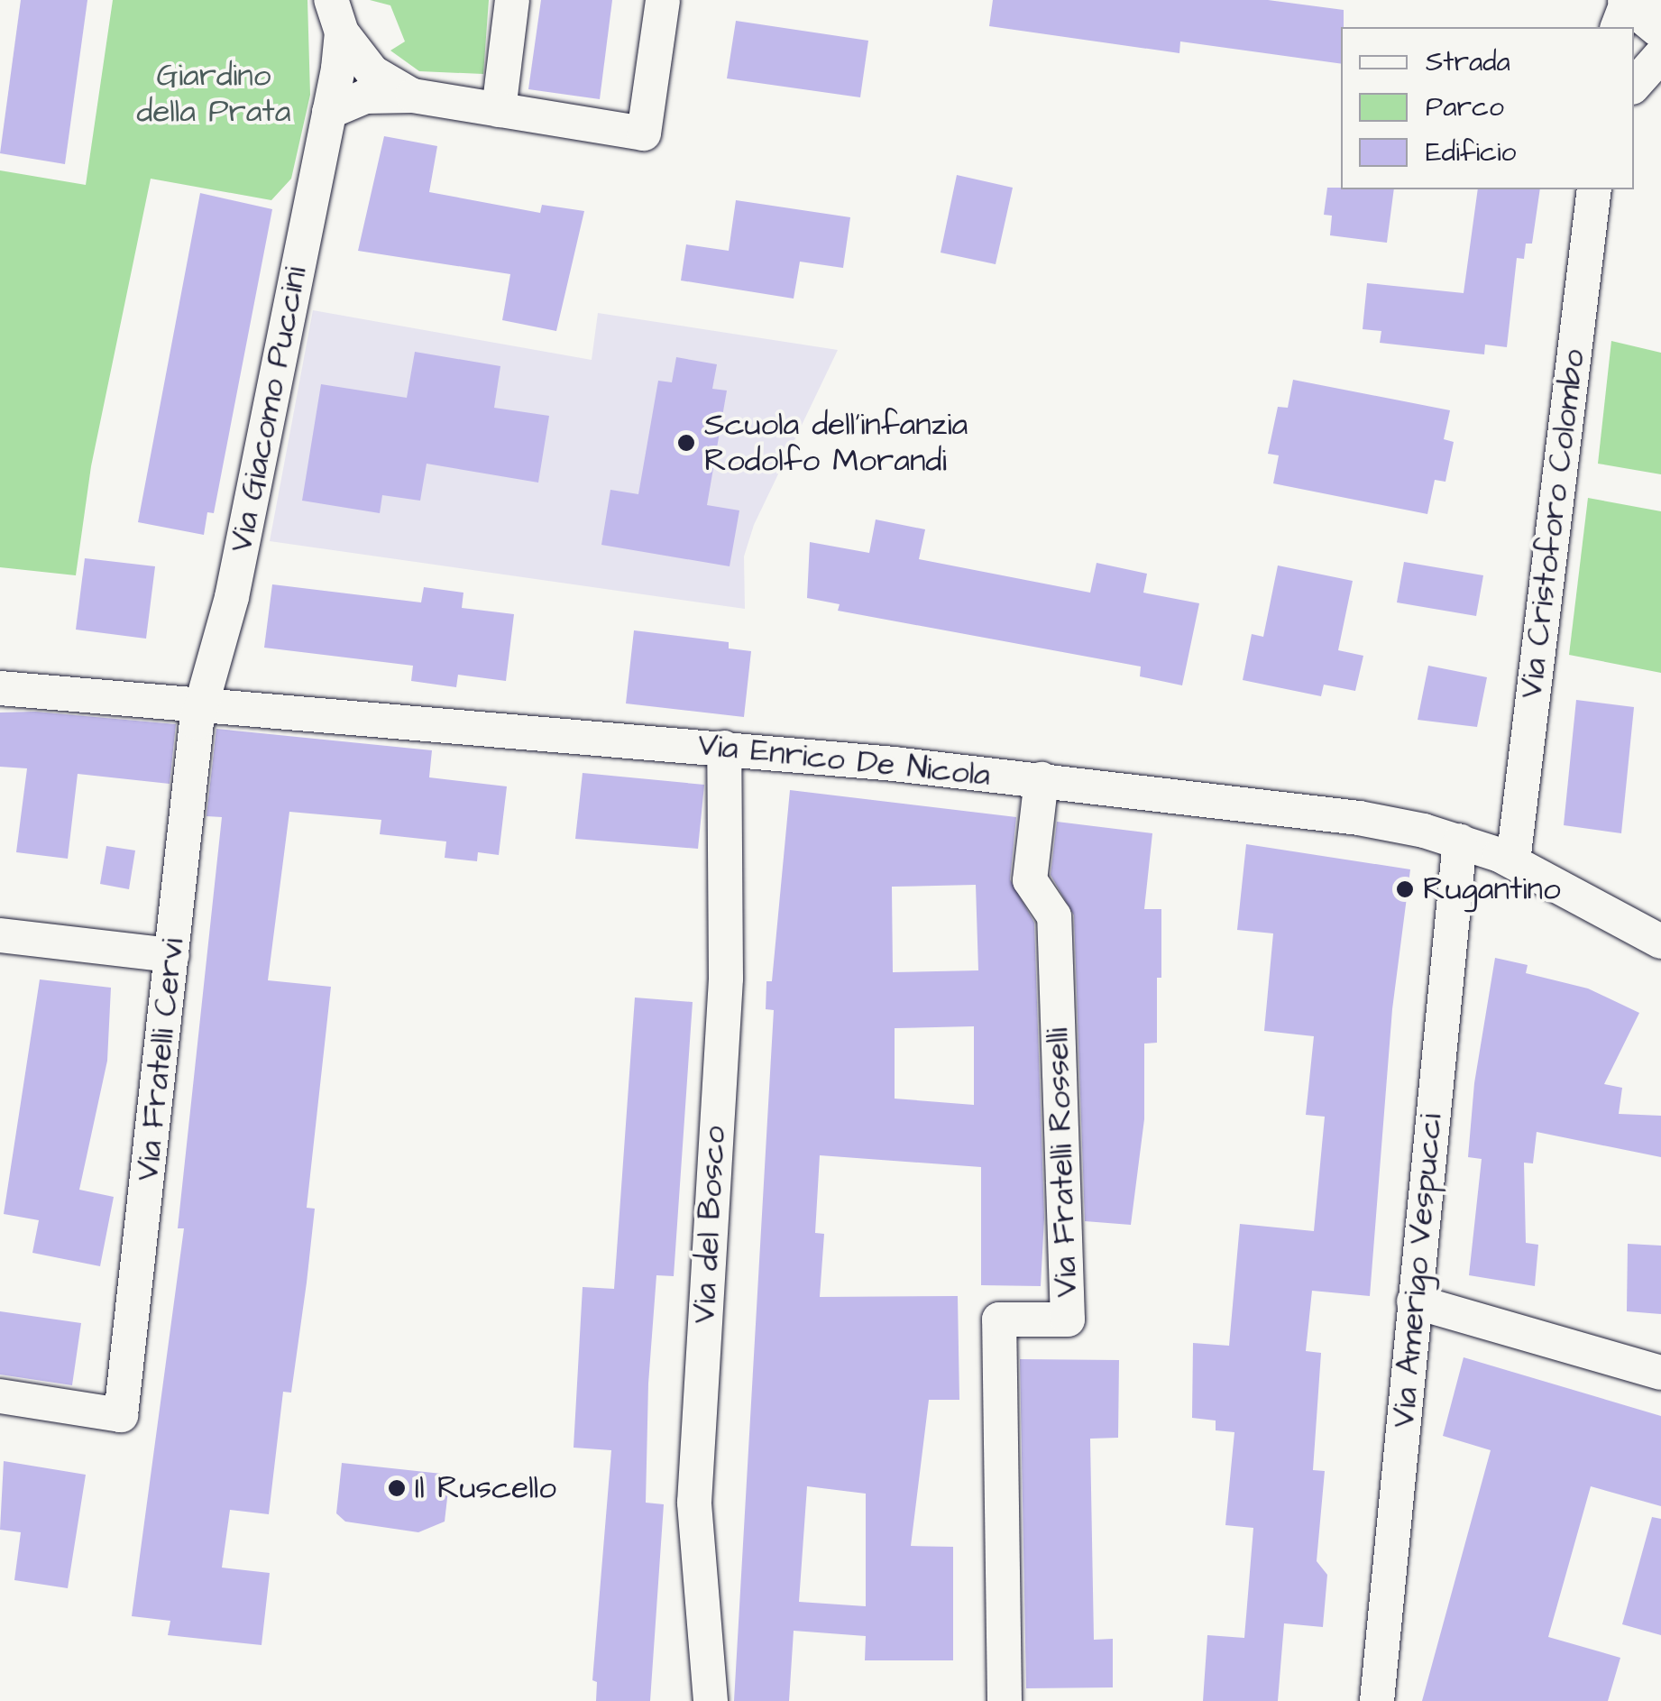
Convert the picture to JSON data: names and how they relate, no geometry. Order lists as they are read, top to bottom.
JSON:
{
  "streets": {
    "street": [
      "Via Giacomo Puccini",
      "Via Cristoforo Colombo",
      "Via Enrico De Nicola",
      "Via Fratelli Cervi",
      "Via Fratelli Rosselli",
      "Via del Bosco",
      "Via Amerigo Vespucci"
    ]
  },
  "crossings": [
    ["Via Giacomo Puccini", "Via Enrico De Nicola"],
    ["Via Giacomo Puccini", "Via Fratelli Cervi"],
    ["Via Cristoforo Colombo", "Via Enrico De Nicola"],
    ["Via Enrico De Nicola", "Via Fratelli Cervi"],
    ["Via Enrico De Nicola", "Via Fratelli Rosselli"],
    ["Via Enrico De Nicola", "Via del Bosco"],
    ["Via Enrico De Nicola", "Via Amerigo Vespucci"]
  ],
  "parks": ["Giardino della Prata"],
  "places": ["Scuola dell'infanzia Rodolfo Morandi", "Rugantino", "Il Ruscello"],
  "legend": ["Strada", "Parco", "Edificio"]
}
